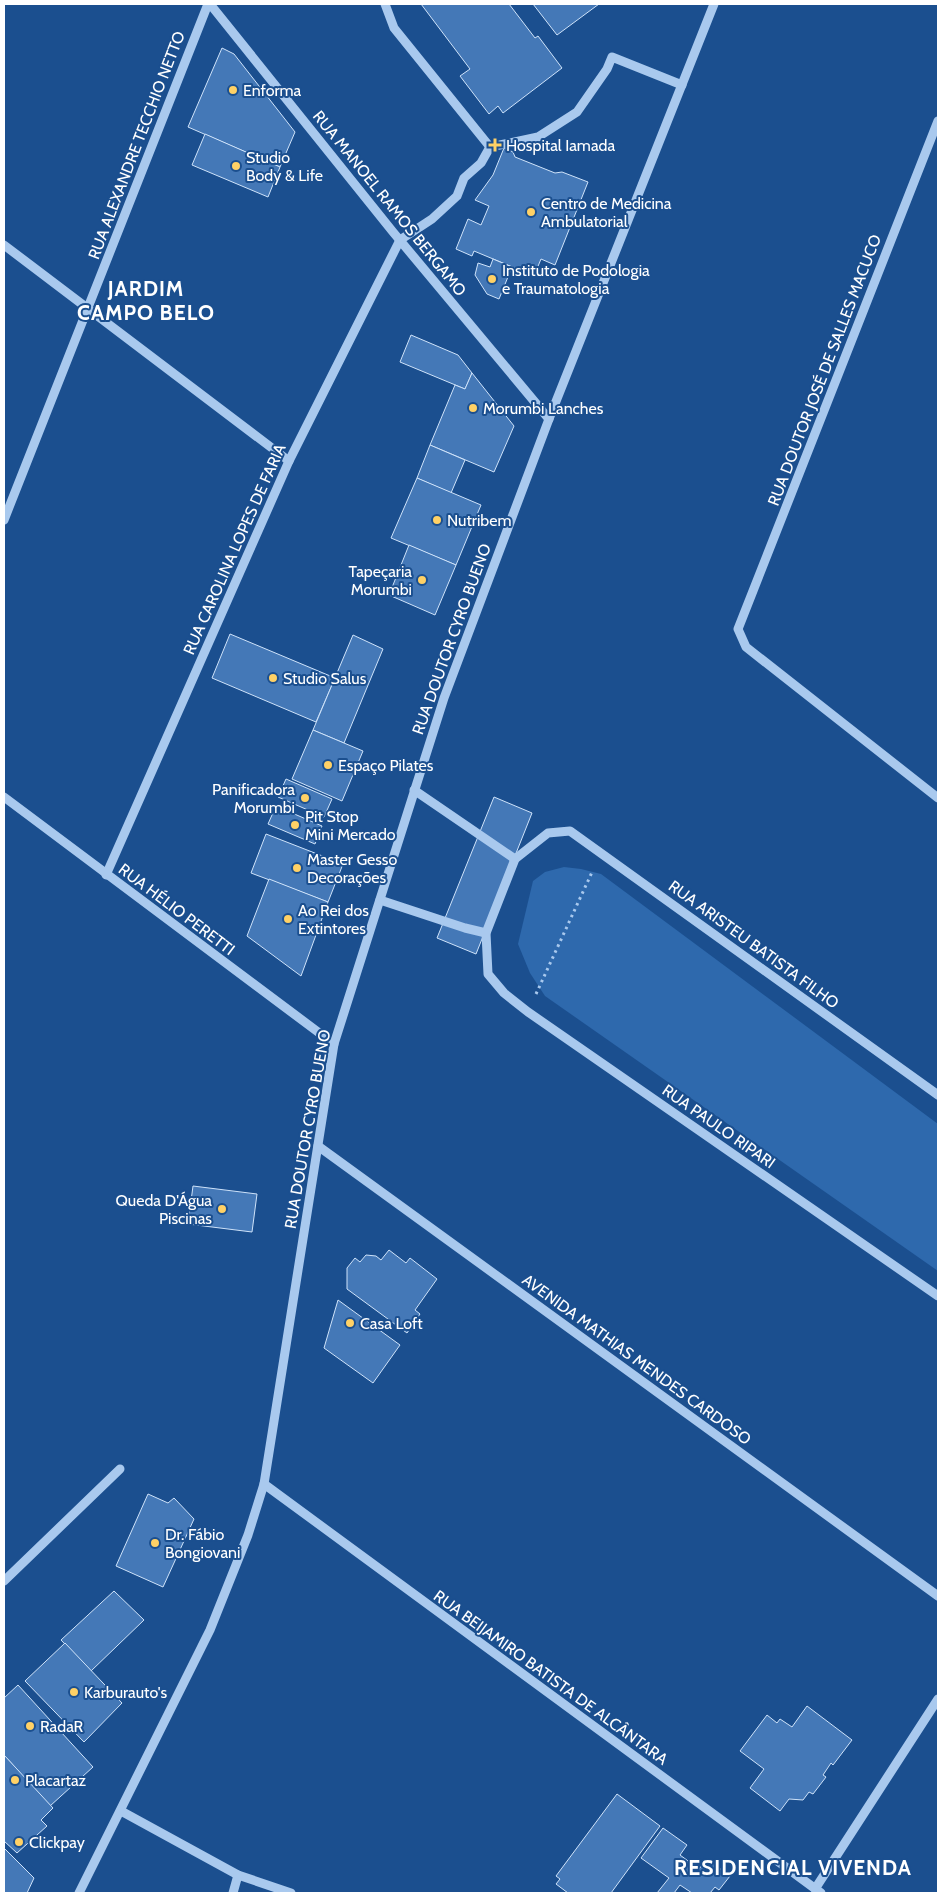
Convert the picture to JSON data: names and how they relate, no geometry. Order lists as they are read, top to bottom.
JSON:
{
  "streets": {
    "street": [
      "RUA ALEXANDRE TECCHIO NETTO",
      "RUA MANOEL RAMOS BERGAMO",
      "RUA DOUTOR JOSÉ DE SALLES MACUCO",
      "RUA CAROLINA LOPES DE FARIA",
      "RUA DOUTOR CYRO BUENO",
      "RUA HÉLIO PERETTI",
      "RUA ARISTEU BATISTA FILHO",
      "RUA PAULO RIPARI",
      "AVENIDA MATHIAS MENDES CARDOSO",
      "RUA BEIJAMIRO BATISTA DE ALCÂNTARA"
    ]
  },
  "crossings": [
    ["RUA ALEXANDRE TECCHIO NETTO", "RUA MANOEL RAMOS BERGAMO"],
    ["RUA MANOEL RAMOS BERGAMO", "RUA CAROLINA LOPES DE FARIA"],
    ["RUA MANOEL RAMOS BERGAMO", "RUA DOUTOR CYRO BUENO"],
    ["RUA CAROLINA LOPES DE FARIA", "RUA HÉLIO PERETTI"],
    ["RUA DOUTOR CYRO BUENO", "RUA HÉLIO PERETTI"],
    ["RUA DOUTOR CYRO BUENO", "AVENIDA MATHIAS MENDES CARDOSO"],
    ["RUA DOUTOR CYRO BUENO", "RUA BEIJAMIRO BATISTA DE ALCÂNTARA"]
  ],
  "districts": ["JARDIM CAMPO BELO", "RESIDENCIAL VIVENDA"],
  "places": {
    "other": [
      "Enforma",
      "Studio Body & Life",
      "Centro de Medicina Ambulatorial",
      "Instituto de Podologia e Traumatologia",
      "Morumbi Lanches",
      "Nutribem",
      "Tapeçaria Morumbi",
      "Studio Salus",
      "Espaço Pilates",
      "Panificadora Morumbi",
      "Pit Stop Mini Mercado",
      "Master Gesso Decorações",
      "Ao Rei dos Extintores",
      "Queda D'Água Piscinas",
      "Casa Loft",
      "Dr. Fábio Bongiovani",
      "Karburauto's",
      "RadaR",
      "Placartaz",
      "Clickpay"
    ],
    "health": ["Hospital Iamada"]
  }
}
